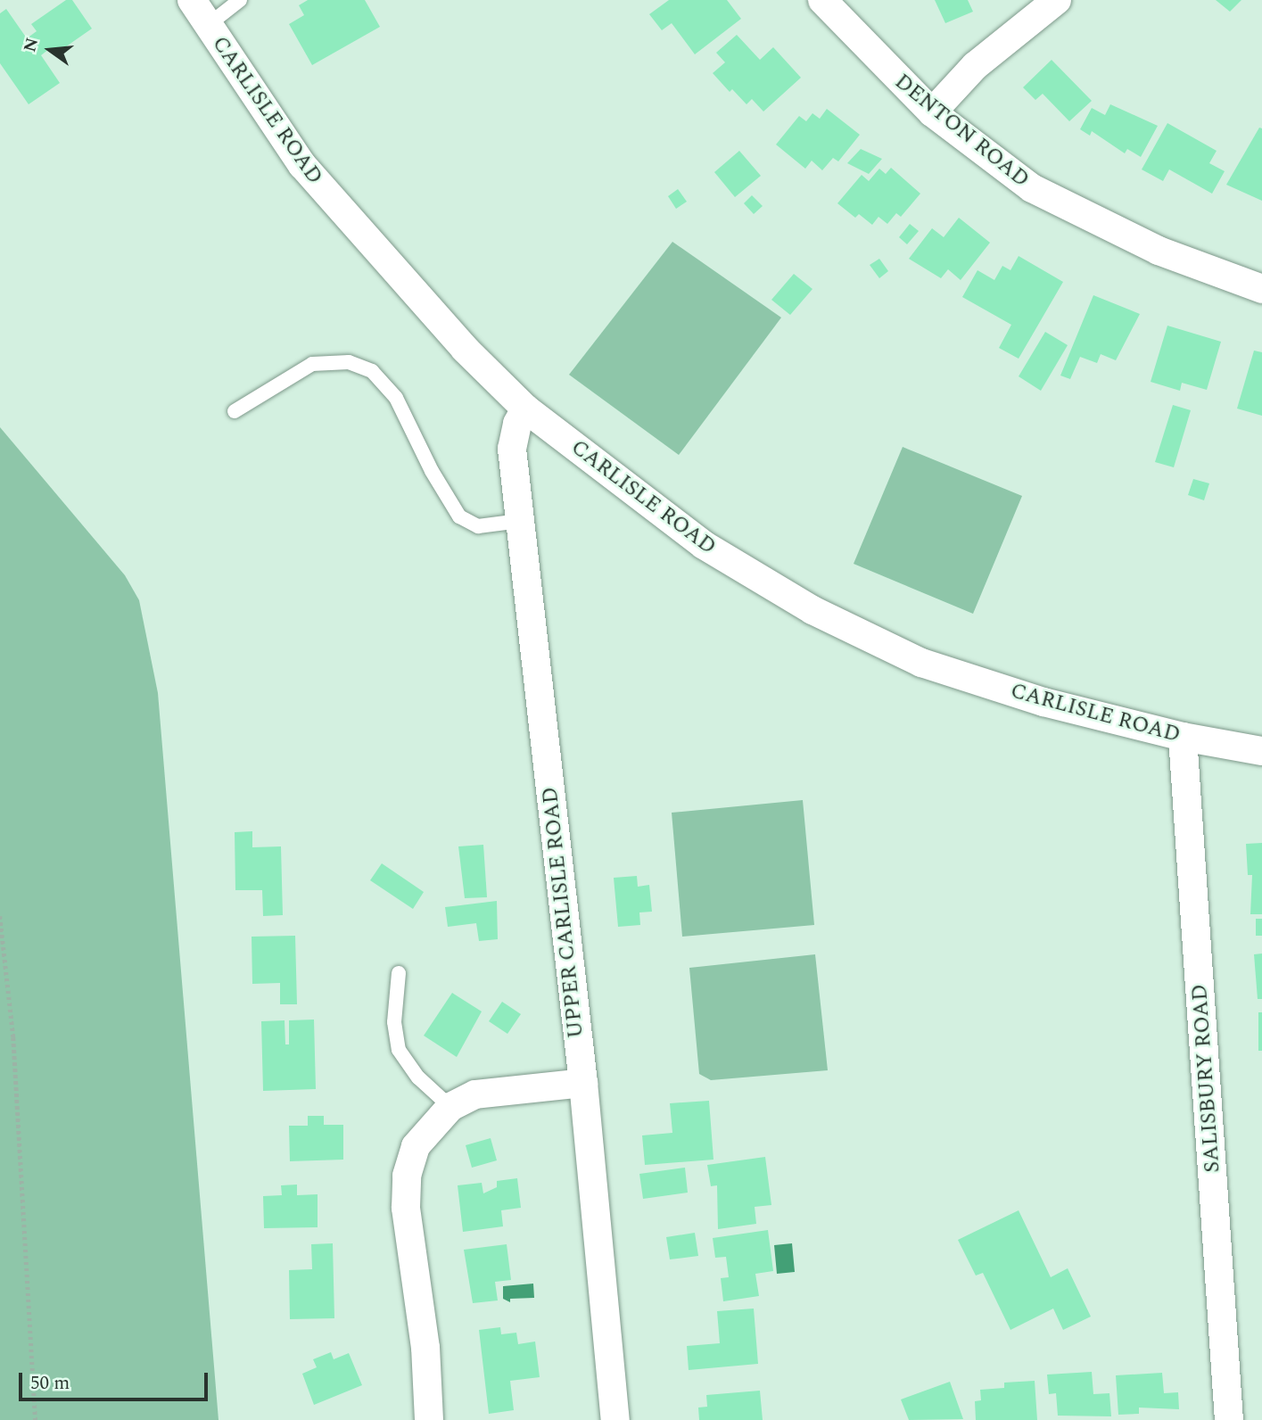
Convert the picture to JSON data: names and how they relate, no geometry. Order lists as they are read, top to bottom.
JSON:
{
  "streets": {
    "street": [
      "CARLISLE ROAD",
      "DENTON ROAD",
      "UPPER CARLISLE ROAD",
      "SALISBURY ROAD"
    ]
  },
  "crossings": [
    ["CARLISLE ROAD", "UPPER CARLISLE ROAD"],
    ["CARLISLE ROAD", "SALISBURY ROAD"]
  ],
  "scale_bar": "50 m",
  "north": "left"
}
